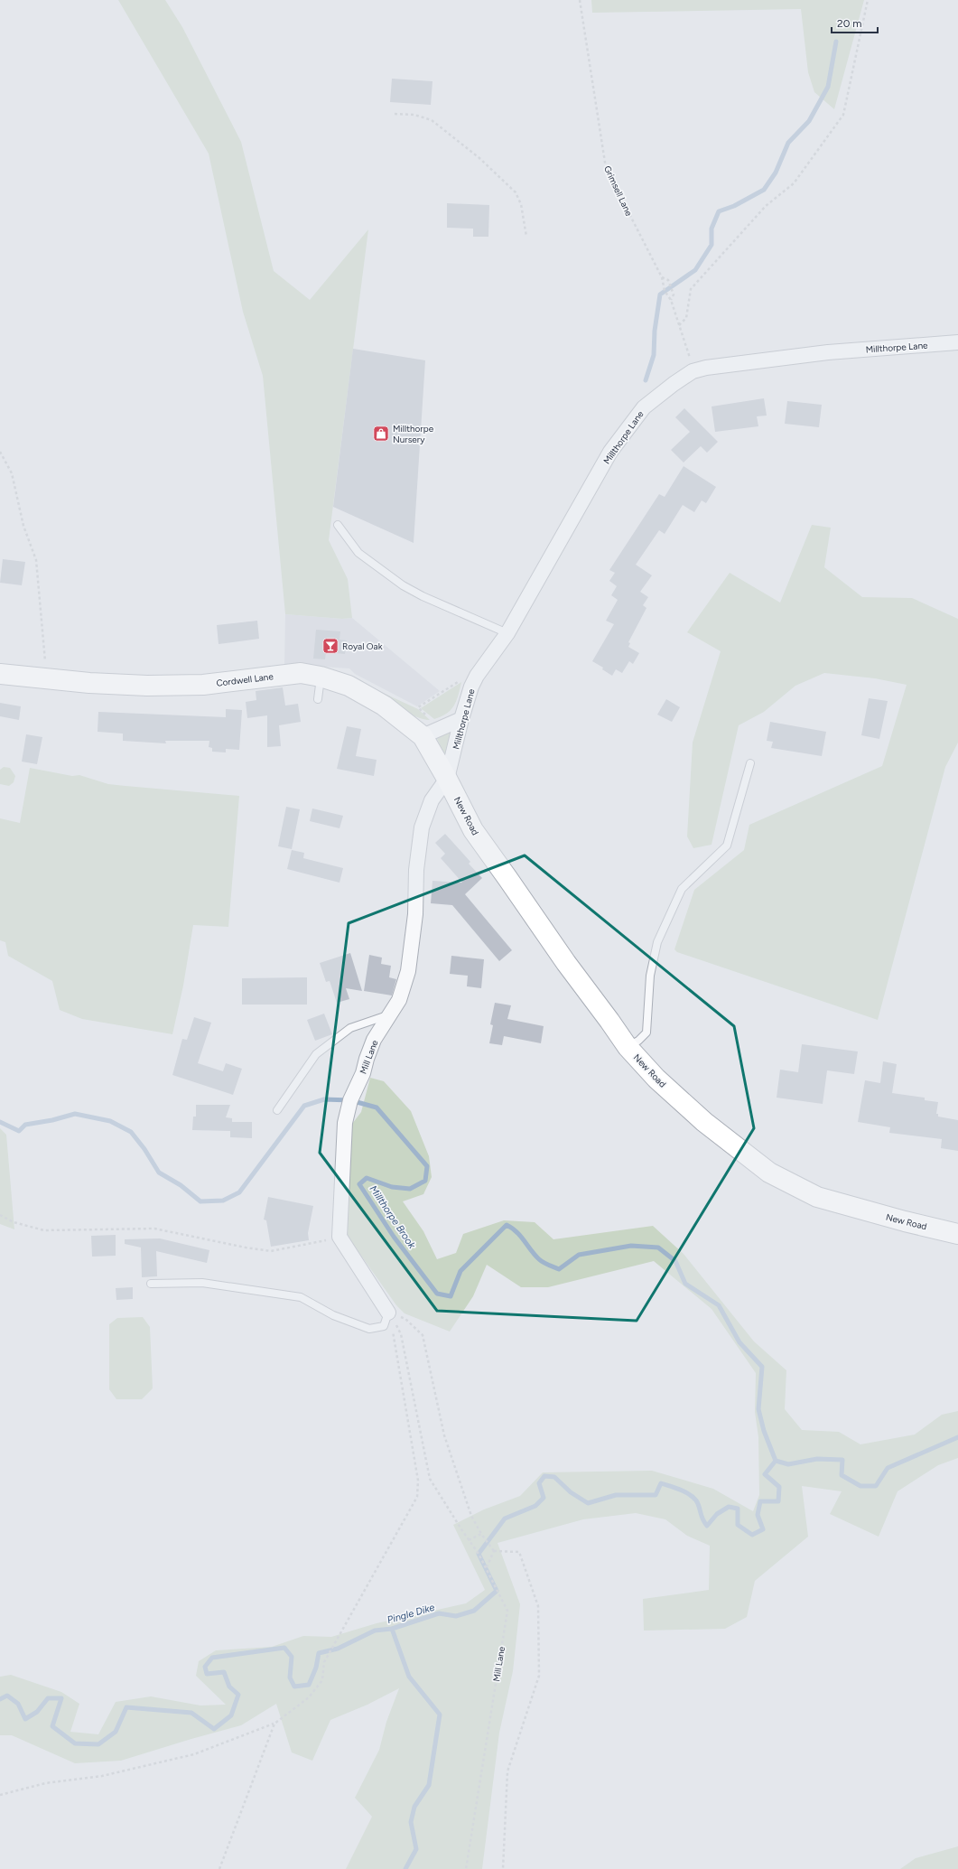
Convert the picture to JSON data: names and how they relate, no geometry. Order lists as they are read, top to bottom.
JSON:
{
  "streets": {
    "main road": ["Cordwell Lane", "New Road"],
    "street": ["Millthorpe Lane", "Mill Lane"],
    "path": ["Grimsell Lane"]
  },
  "crossings": [
    ["Grimsell Lane", "Millthorpe Lane"],
    ["Millthorpe Lane", "Cordwell Lane"],
    ["Millthorpe Lane", "New Road"],
    ["Millthorpe Lane", "Mill Lane"],
    ["Cordwell Lane", "New Road"],
    ["Cordwell Lane", "Mill Lane"],
    ["New Road", "Mill Lane"]
  ],
  "water": ["Millthorpe Brook", "Pingle Dike"],
  "places": {
    "shop": ["Millthorpe Nursery"],
    "bar": ["Royal Oak"]
  },
  "scale_bar": "20 m"
}
